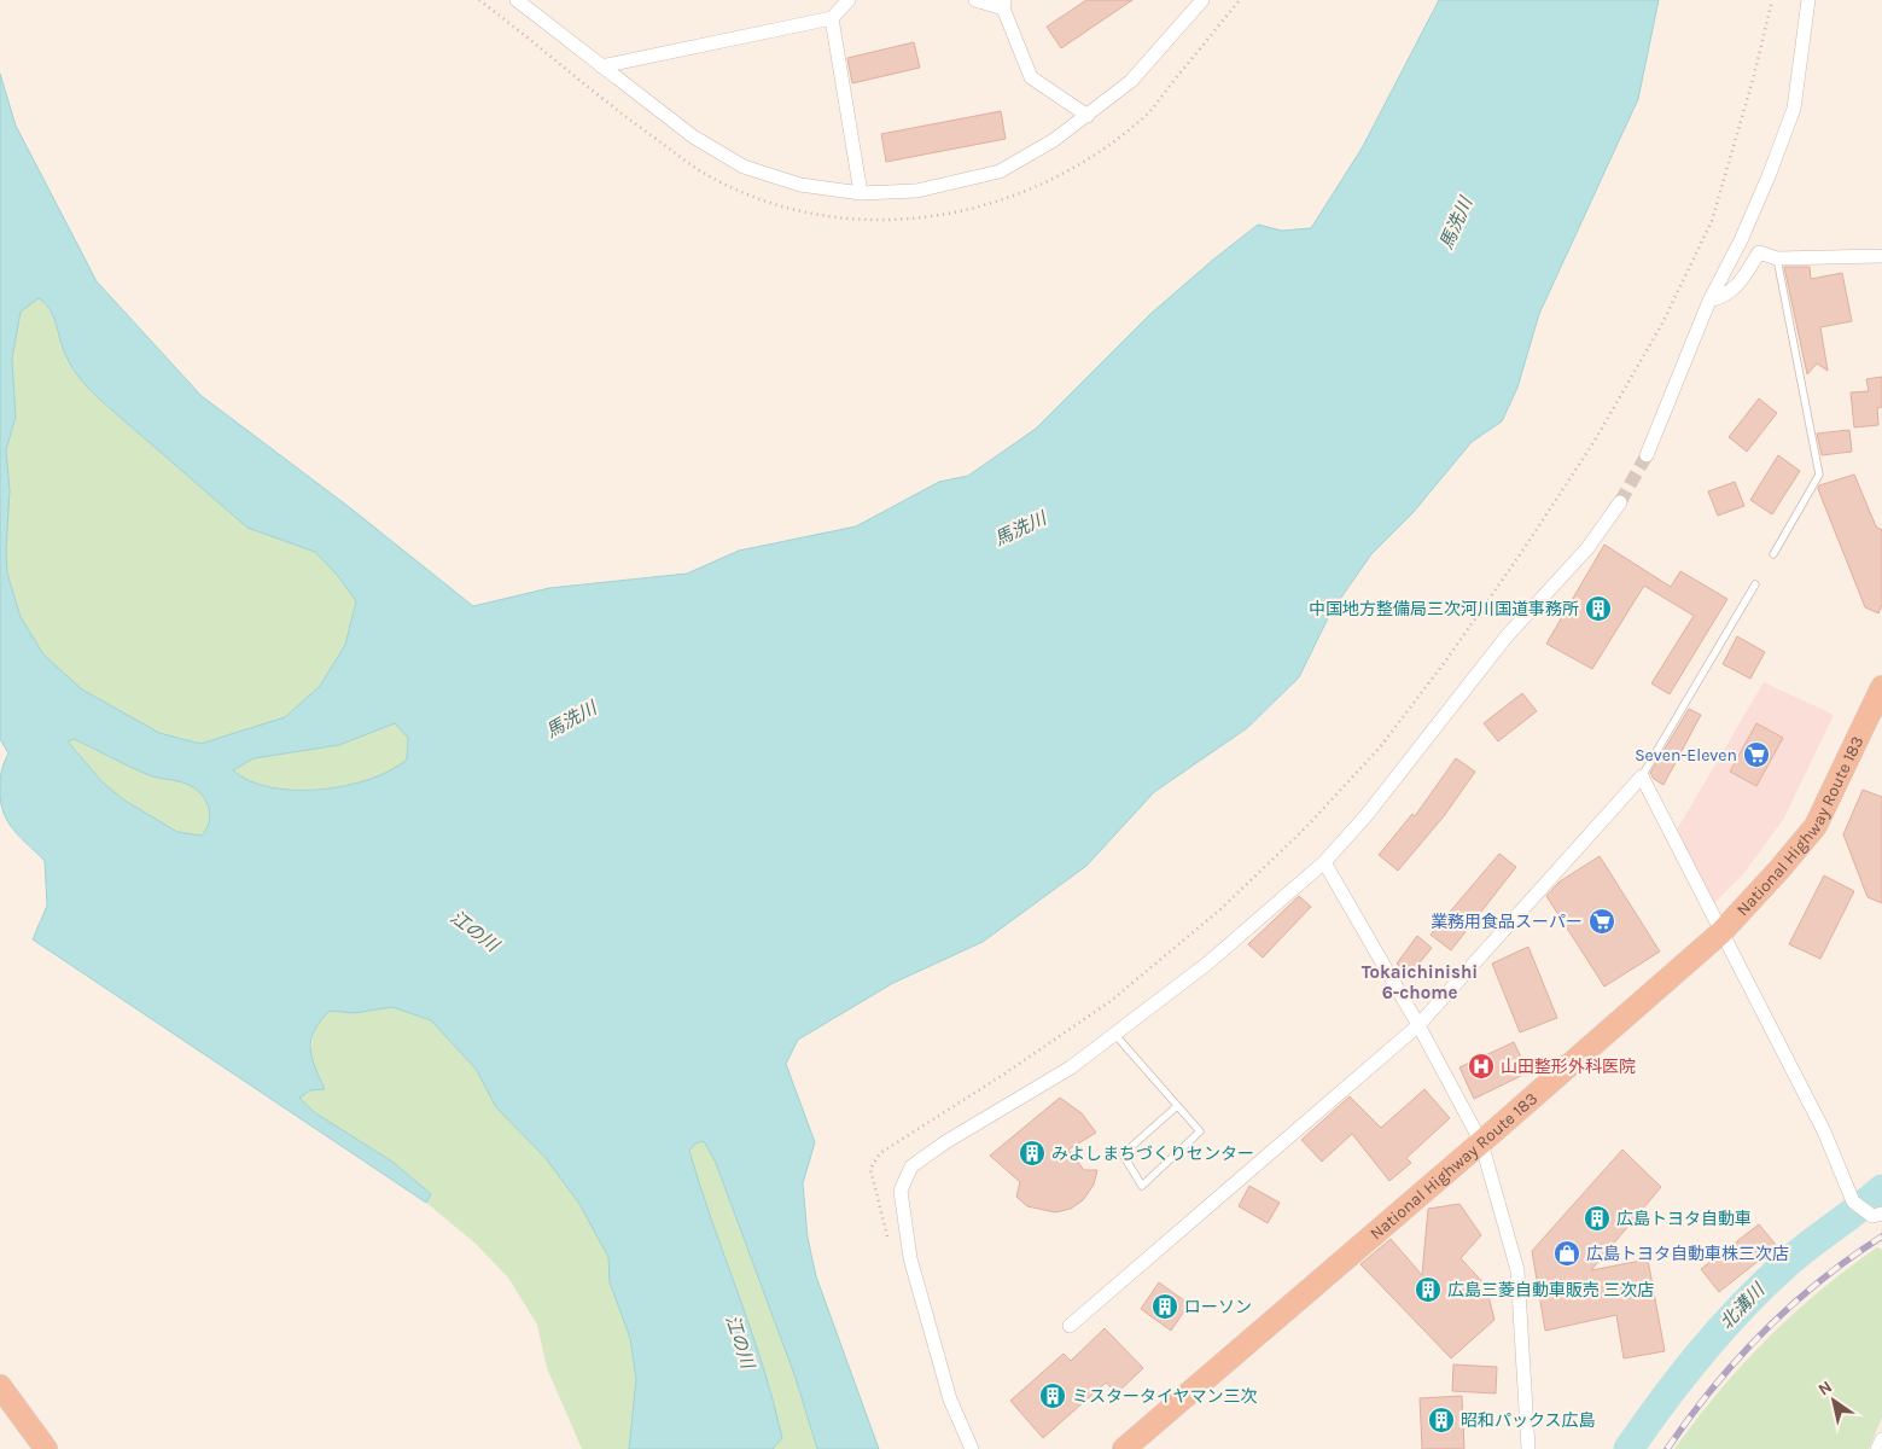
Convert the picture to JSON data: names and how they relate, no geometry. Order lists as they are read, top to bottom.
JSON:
{
  "streets": {
    "highway": ["National Highway Route 183"]
  },
  "districts": ["Tokaichinishi 6-chome"],
  "water": ["馬洗川", "江の川", "北溝川"],
  "places": {
    "building": [
      "中国地方整備局三次河川国道事務所",
      "みよしまちづくりセンター",
      "広島トヨタ自動車",
      "広島三菱自動車販売 三次店",
      "ローソン",
      "ミスタータイヤマン三次",
      "昭和パックス広島"
    ],
    "supermarket": ["Seven-Eleven", "業務用食品スーパー"],
    "hospital": ["山田整形外科医院"],
    "shop": ["広島トヨタ自動車株三次店"]
  },
  "north": "top left"
}
